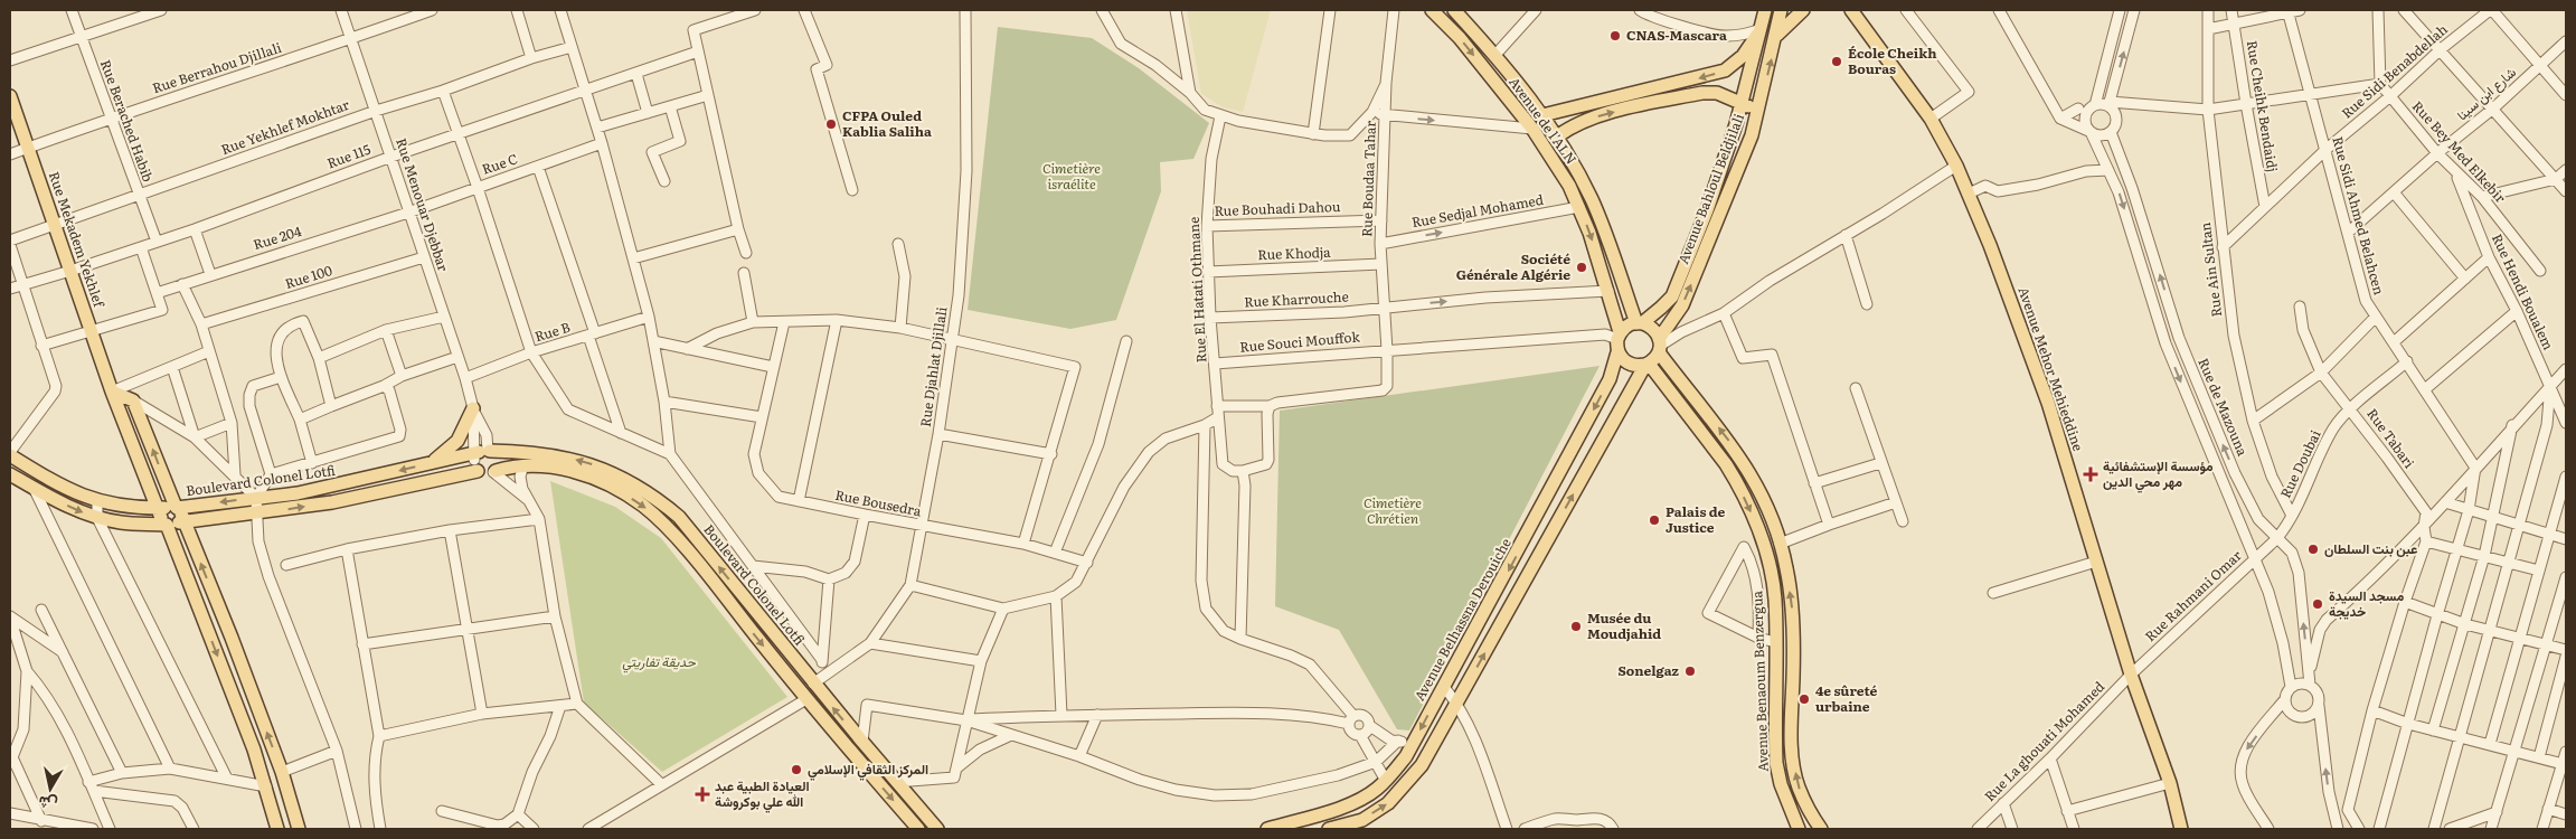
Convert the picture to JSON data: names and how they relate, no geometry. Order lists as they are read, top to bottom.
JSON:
{
  "streets": {
    "main road": [
      "Avenue de l'ALN",
      "Avenue Bahloul Beldjilali",
      "Rue Mekadem Yekhlef",
      "Avenue Mehor Mehieddine",
      "Boulevard Colonel Lotfi",
      "Avenue Belhassna Derouiche",
      "Avenue Benaoum Benzergua"
    ],
    "street": [
      "Rue Berrahou Djillali",
      "Rue Sidi Benabdellah",
      "شارع ابن سينا",
      "Rue Cheihk Bendaidj",
      "Rue Berached Habib",
      "Rue Yekhlef Mokhtar",
      "Rue Bey Med Elkebir",
      "Rue 115",
      "Rue C",
      "Rue Boudaa Tahar",
      "Rue Menouar Djebbar",
      "Rue Bouhadi Dahou",
      "Rue Sedjal Mohamed",
      "Rue Sidi Ahmed Belahcen",
      "Rue 204",
      "Rue Khodja",
      "Rue Ain Sultan",
      "Rue 100",
      "Rue El Hatati Othmane",
      "Rue Hendi Boualem",
      "Rue Kharrouche",
      "Rue B",
      "Rue Souci Mouffok",
      "Rue Djahlat Djillali",
      "Rue de Mazouna",
      "Rue Tabari",
      "Rue Doubai",
      "Rue Bousedra",
      "Rue Rahmani Omar",
      "Rue La ghouati Mohamed"
    ]
  },
  "crossings": [
    ["Rue Berrahou Djillali", "Rue Berached Habib"],
    ["Rue Berrahou Djillali", "Rue Menouar Djebbar"],
    ["Rue Berrahou Djillali", "Rue Mekadem Yekhlef"],
    ["Rue Sidi Benabdellah", "Rue Cheihk Bendaidj"],
    ["Rue Sidi Benabdellah", "Rue Bey Med Elkebir"],
    ["Rue Sidi Benabdellah", "Rue Sidi Ahmed Belahcen"],
    ["Rue Sidi Benabdellah", "Rue Ain Sultan"],
    ["شارع ابن سينا", "Rue Bey Med Elkebir"],
    ["شارع ابن سينا", "Rue Sidi Ahmed Belahcen"],
    ["Rue Berached Habib", "Rue Yekhlef Mokhtar"],
    ["Rue Berached Habib", "Rue 115"],
    ["Avenue de l'ALN", "Avenue Bahloul Beldjilali"],
    ["Avenue de l'ALN", "Rue Sedjal Mohamed"],
    ["Avenue de l'ALN", "Rue Kharrouche"],
    ["Avenue de l'ALN", "Rue Souci Mouffok"],
    ["Avenue de l'ALN", "Avenue Belhassna Derouiche"],
    ["Avenue de l'ALN", "Avenue Benaoum Benzergua"],
    ["Rue Yekhlef Mokhtar", "Rue Menouar Djebbar"],
    ["Rue Yekhlef Mokhtar", "Rue Mekadem Yekhlef"],
    ["Rue Bey Med Elkebir", "Rue Hendi Boualem"],
    ["Rue 115", "Rue Menouar Djebbar"],
    ["Rue 115", "Rue Mekadem Yekhlef"],
    ["Rue C", "Rue Menouar Djebbar"],
    ["Rue C", "Rue 204"],
    ["Rue Boudaa Tahar", "Rue Bouhadi Dahou"],
    ["Rue Boudaa Tahar", "Rue Sedjal Mohamed"],
    ["Rue Boudaa Tahar", "Rue Khodja"],
    ["Rue Boudaa Tahar", "Rue El Hatati Othmane"],
    ["Rue Boudaa Tahar", "Rue Kharrouche"],
    ["Rue Boudaa Tahar", "Rue Souci Mouffok"],
    ["Avenue Bahloul Beldjilali", "Rue Souci Mouffok"],
    ["Avenue Bahloul Beldjilali", "Avenue Belhassna Derouiche"],
    ["Avenue Bahloul Beldjilali", "Avenue Benaoum Benzergua"],
    ["Rue Menouar Djebbar", "Rue 204"],
    ["Rue Menouar Djebbar", "Rue 100"],
    ["Rue Menouar Djebbar", "Rue B"],
    ["Rue Menouar Djebbar", "Boulevard Colonel Lotfi"],
    ["Rue Bouhadi Dahou", "Rue El Hatati Othmane"],
    ["Rue Sidi Ahmed Belahcen", "Rue Doubai"],
    ["Rue Mekadem Yekhlef", "Boulevard Colonel Lotfi"],
    ["Rue Khodja", "Rue El Hatati Othmane"],
    ["Rue Ain Sultan", "Rue Doubai"],
    ["Rue El Hatati Othmane", "Rue Kharrouche"],
    ["Rue El Hatati Othmane", "Rue Souci Mouffok"],
    ["Rue Souci Mouffok", "Avenue Belhassna Derouiche"],
    ["Rue Souci Mouffok", "Avenue Benaoum Benzergua"],
    ["Rue Djahlat Djillali", "Boulevard Colonel Lotfi"],
    ["Rue Djahlat Djillali", "Rue Bousedra"],
    ["Avenue Mehor Mehieddine", "Rue Rahmani Omar"],
    ["Avenue Mehor Mehieddine", "Rue La ghouati Mohamed"],
    ["Rue de Mazouna", "Rue Doubai"],
    ["Rue de Mazouna", "Rue Rahmani Omar"],
    ["Rue Tabari", "Rue Doubai"],
    ["Rue Doubai", "Rue Rahmani Omar"],
    ["Rue Rahmani Omar", "Rue La ghouati Mohamed"],
    ["Avenue Belhassna Derouiche", "Avenue Benaoum Benzergua"]
  ],
  "one_way": ["Rue Sedjal Mohamed", "Rue Kharrouche"],
  "parks": ["Cimetière israélite", "Cimetière Chrétien", "حديقة تفاريتي"],
  "places": {
    "other": [
      "CNAS-Mascara",
      "École Cheikh Bouras",
      "CFPA Ouled Kablia Saliha",
      "Société Générale Algérie",
      "Palais de Justice",
      "عبن بنت السلطان",
      "مسجد السيدة خديجة",
      "Musée du Moudjahid",
      "Sonelgaz",
      "4e sûreté urbaine",
      "المركز الثقافي الإسلامي"
    ],
    "health": ["مؤسسة الإستشفائية مهر محي الدين", "العيادة الطبية عبد الله علي بوكروشة"]
  },
  "north": "bottom"
}
